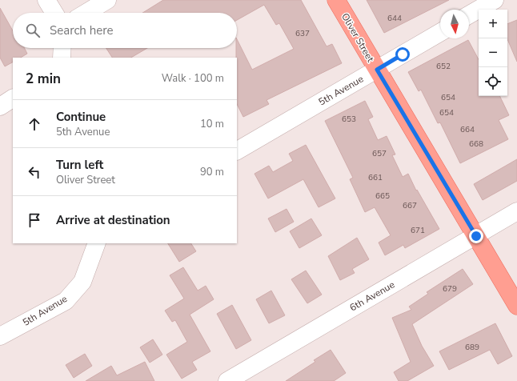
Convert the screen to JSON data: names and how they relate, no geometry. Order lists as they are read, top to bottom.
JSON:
{
  "streets": {
    "main road": ["Oliver Street"],
    "street": ["5th Avenue", "6th Avenue"]
  },
  "crossings": [
    ["Oliver Street", "5th Avenue"],
    ["Oliver Street", "6th Avenue"]
  ],
  "house_numbers": [
    "644",
    "637",
    "652",
    "654",
    "654",
    "653",
    "664",
    "668",
    "657",
    "661",
    "665",
    "667",
    "671",
    "679",
    "689"
  ],
  "north": "bottom",
  "page": {
    "map_buttons": ["+", "−"],
    "search": "Search here",
    "heading": ["2 min", "Walk · 100 m"],
    "list": [
      ["Continue", "5th Avenue", "10 m"],
      ["Turn left", "Oliver Street", "90 m"],
      "Arrive at destination"
    ]
  }
}
